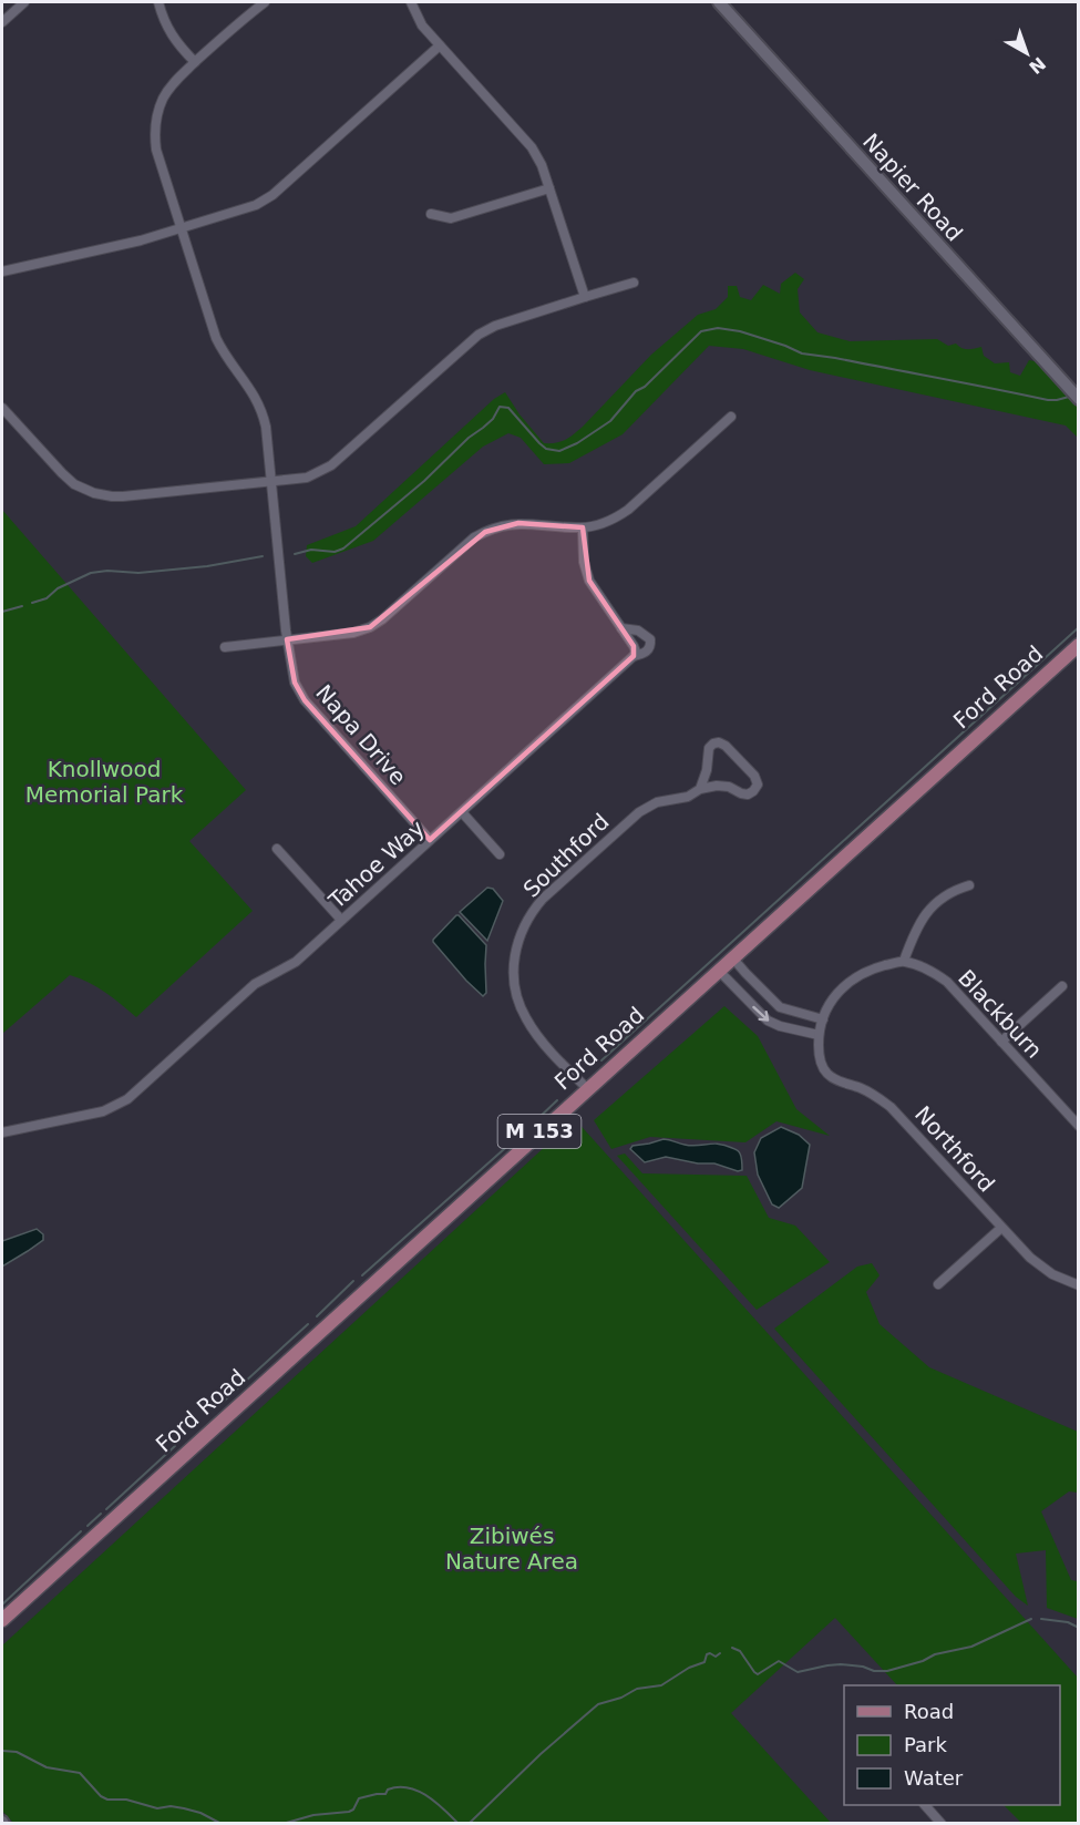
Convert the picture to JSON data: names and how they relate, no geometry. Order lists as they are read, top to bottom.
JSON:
{
  "streets": {
    "main road": ["Ford Road", "M 153"],
    "street": [
      "Napier Road",
      "Napa Drive",
      "Southford",
      "Tahoe Way",
      "Blackburn",
      "Northford"
    ]
  },
  "crossings": [
    ["Ford Road", "Southford"],
    ["Napa Drive", "Tahoe Way"]
  ],
  "parks": ["Knollwood Memorial Park", "Zibiwés Nature Area"],
  "legend": ["Road", "Park", "Water"],
  "north": "bottom right"
}
